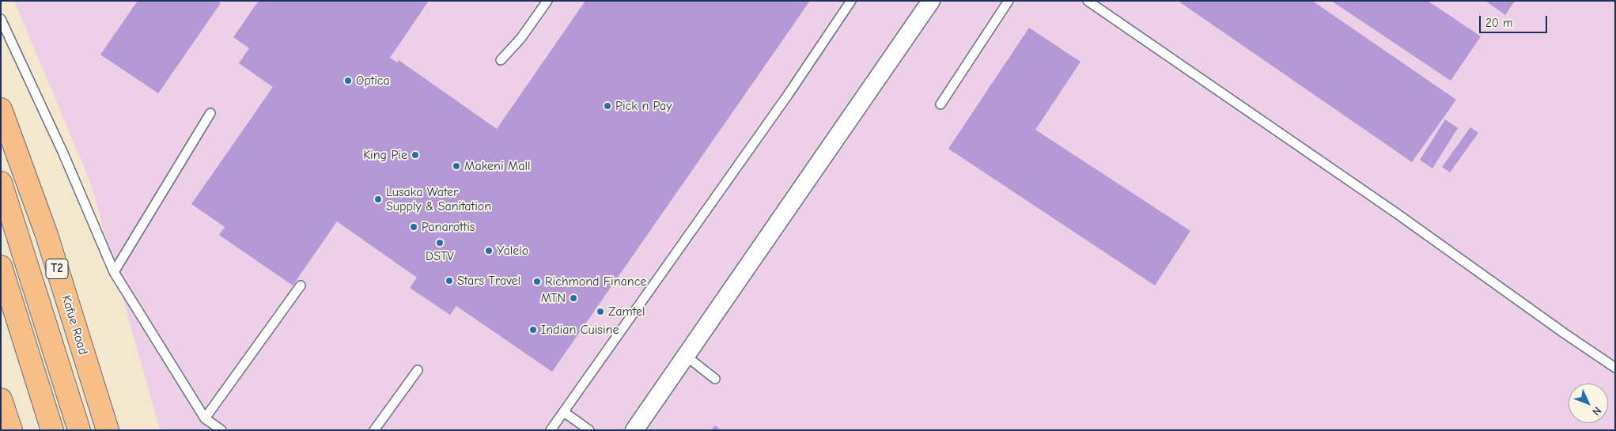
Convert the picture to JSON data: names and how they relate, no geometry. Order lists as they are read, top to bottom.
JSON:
{
  "streets": {
    "main road": ["T2", "Kafue Road"]
  },
  "places": [
    "Optica",
    "Pick n Pay",
    "King Pie",
    "Makeni Mall",
    "Lusaka Water Supply & Sanitation",
    "Panarottis",
    "DSTV",
    "Yalelo",
    "Stars Travel",
    "Richmond Finance",
    "MTN",
    "Zamtel",
    "Indian Cuisine"
  ],
  "scale_bar": "20 m",
  "north": "bottom right"
}
